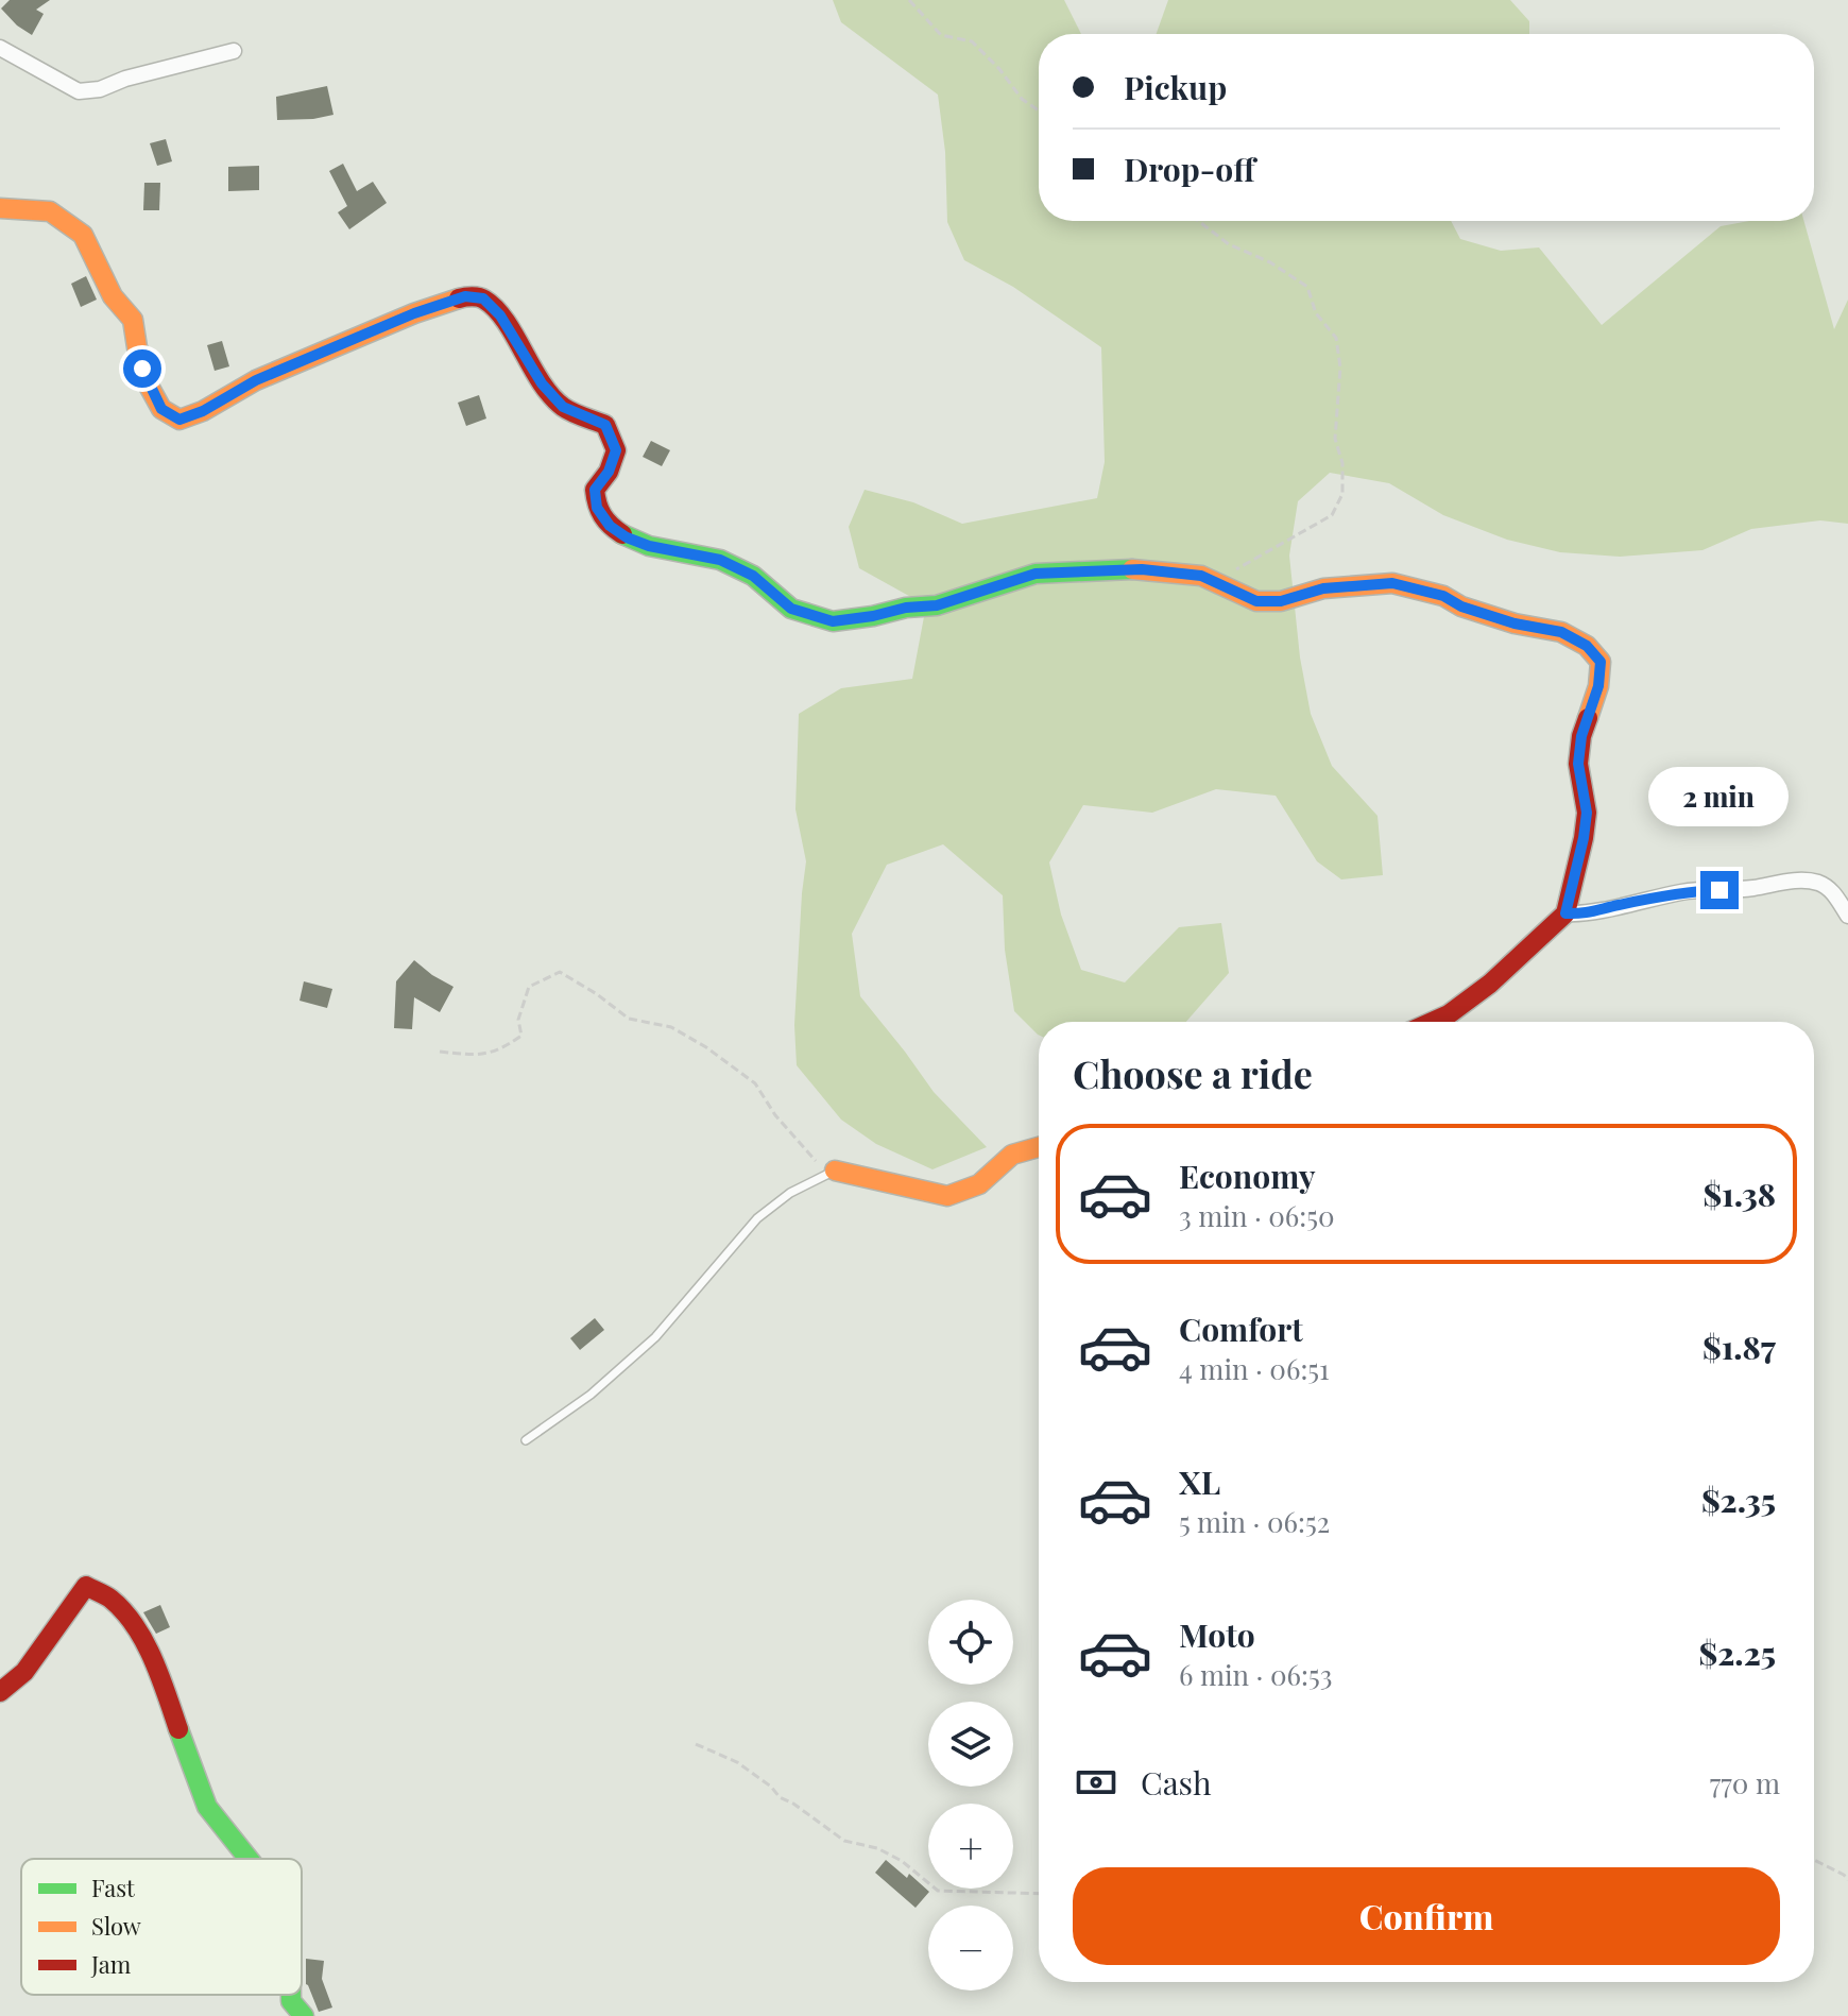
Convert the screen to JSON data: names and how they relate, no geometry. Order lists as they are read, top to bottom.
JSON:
{
  "legend": ["Fast", "Slow", "Jam"],
  "page": {
    "banner": ["Pickup", "Drop-off"],
    "bubble": "2 min",
    "heading": "Choose a ride",
    "list": [
      {
        "name": "Economy",
        "note": "3 min · 06:50",
        "value": "$1.38"
      },
      {
        "name": "Comfort",
        "note": "4 min · 06:51",
        "value": "$1.87"
      },
      {
        "name": "XL",
        "note": "5 min · 06:52",
        "value": "$2.35"
      },
      {
        "name": "Moto",
        "note": "6 min · 06:53",
        "value": "$2.25"
      }
    ],
    "map_buttons": ["+", "−"],
    "pay": ["Cash", "770 m"],
    "buttons": "Confirm"
  }
}
